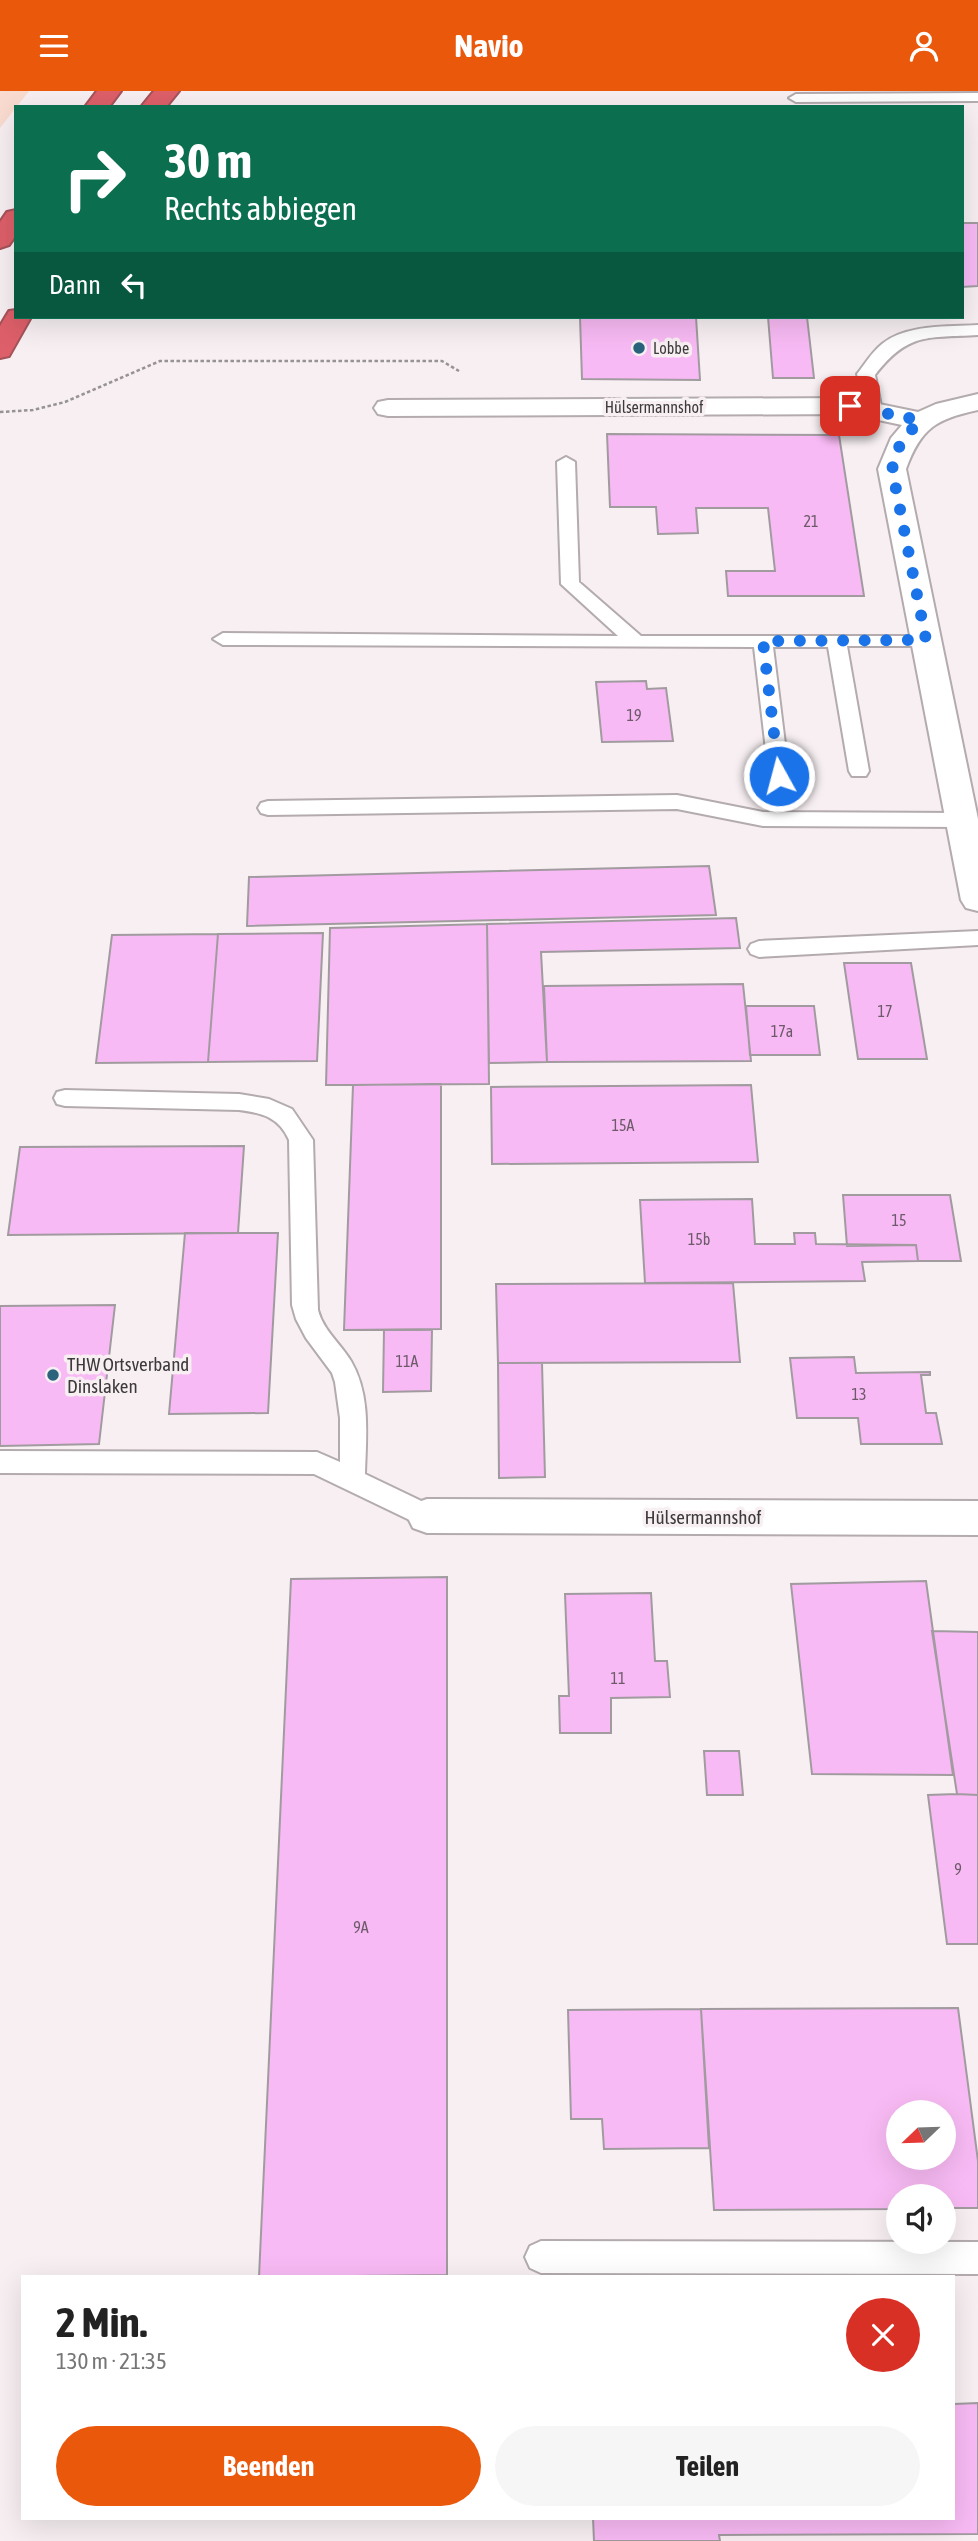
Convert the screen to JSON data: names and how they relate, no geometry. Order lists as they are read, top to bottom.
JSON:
{
  "streets": {
    "street": ["Hülsermannshof"]
  },
  "places": ["Lobbe", "THW Ortsverband Dinslaken"],
  "house_numbers": [
    "21",
    "19",
    "17",
    "17a",
    "15A",
    "15",
    "15b",
    "11A",
    "13",
    "11",
    "9",
    "9A"
  ],
  "north": "bottom left",
  "page": {
    "header": "Navio",
    "turn": ["30 m", "Rechts abbiegen"],
    "then": "Dann",
    "heading": ["2 Min.", "130 m · 21:35"],
    "buttons": ["Beenden", "Teilen"]
  }
}
